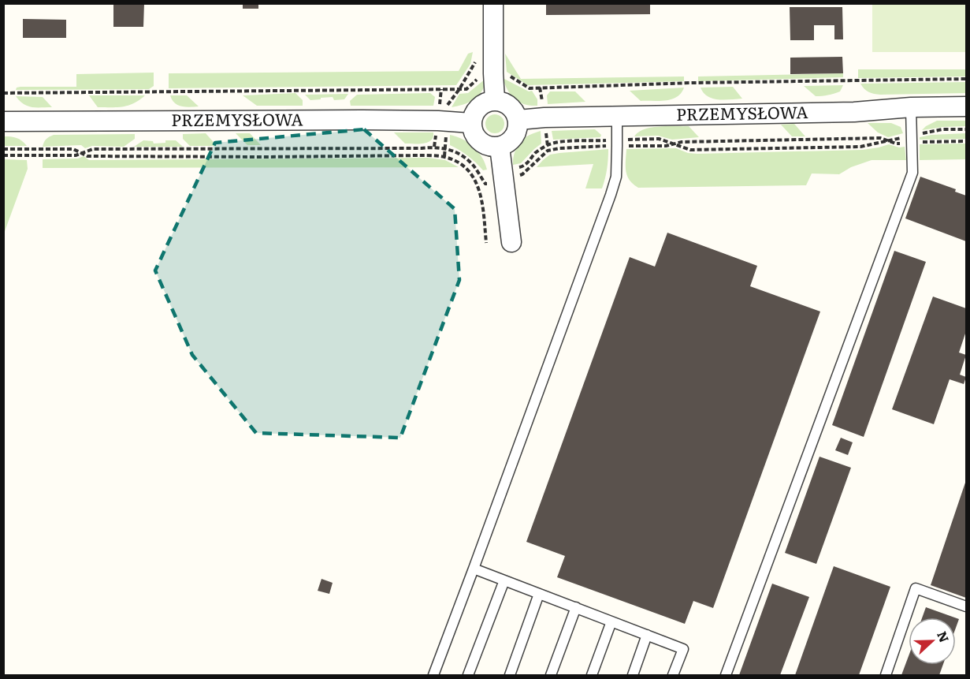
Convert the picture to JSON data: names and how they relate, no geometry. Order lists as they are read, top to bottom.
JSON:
{
  "streets": {
    "street": ["PRZEMYSŁOWA"]
  },
  "north": "right"
}
